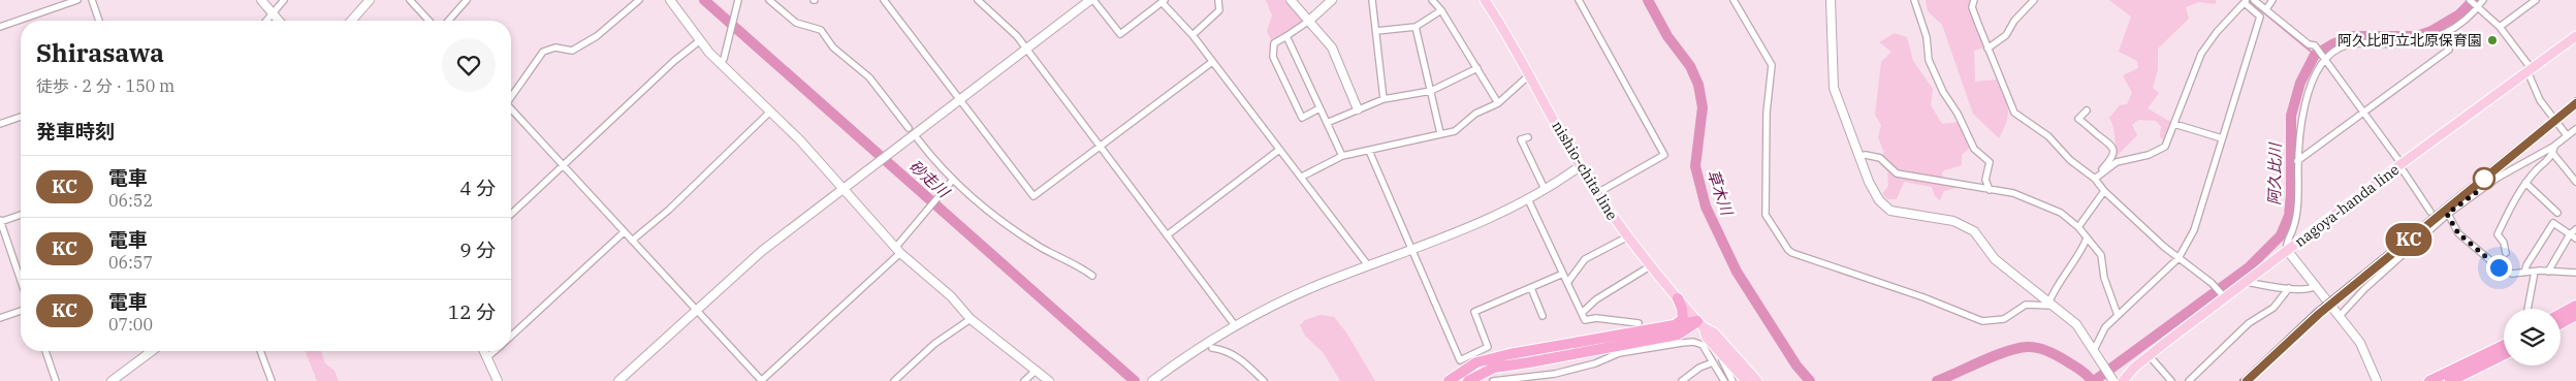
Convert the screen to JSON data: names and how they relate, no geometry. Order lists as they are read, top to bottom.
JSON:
{
  "streets": {
    "main road": ["nishio-chita line", "nagoya-handa line"]
  },
  "water": ["阿久比川", "砂走川", "草木川"],
  "places": ["阿久比町立北原保育園"],
  "page": {
    "on_map": "KC",
    "heading": [
      ["Shirasawa", "徒歩 · 2 分 · 150 m"],
      "発車時刻"
    ],
    "list": [
      {
        "mark": "KC",
        "name": "電車",
        "note": "06:52",
        "value": "4 分"
      },
      {
        "mark": "KC",
        "name": "電車",
        "note": "06:57",
        "value": "9 分"
      },
      {
        "mark": "KC",
        "name": "電車",
        "note": "07:00",
        "value": "12 分"
      }
    ]
  }
}
